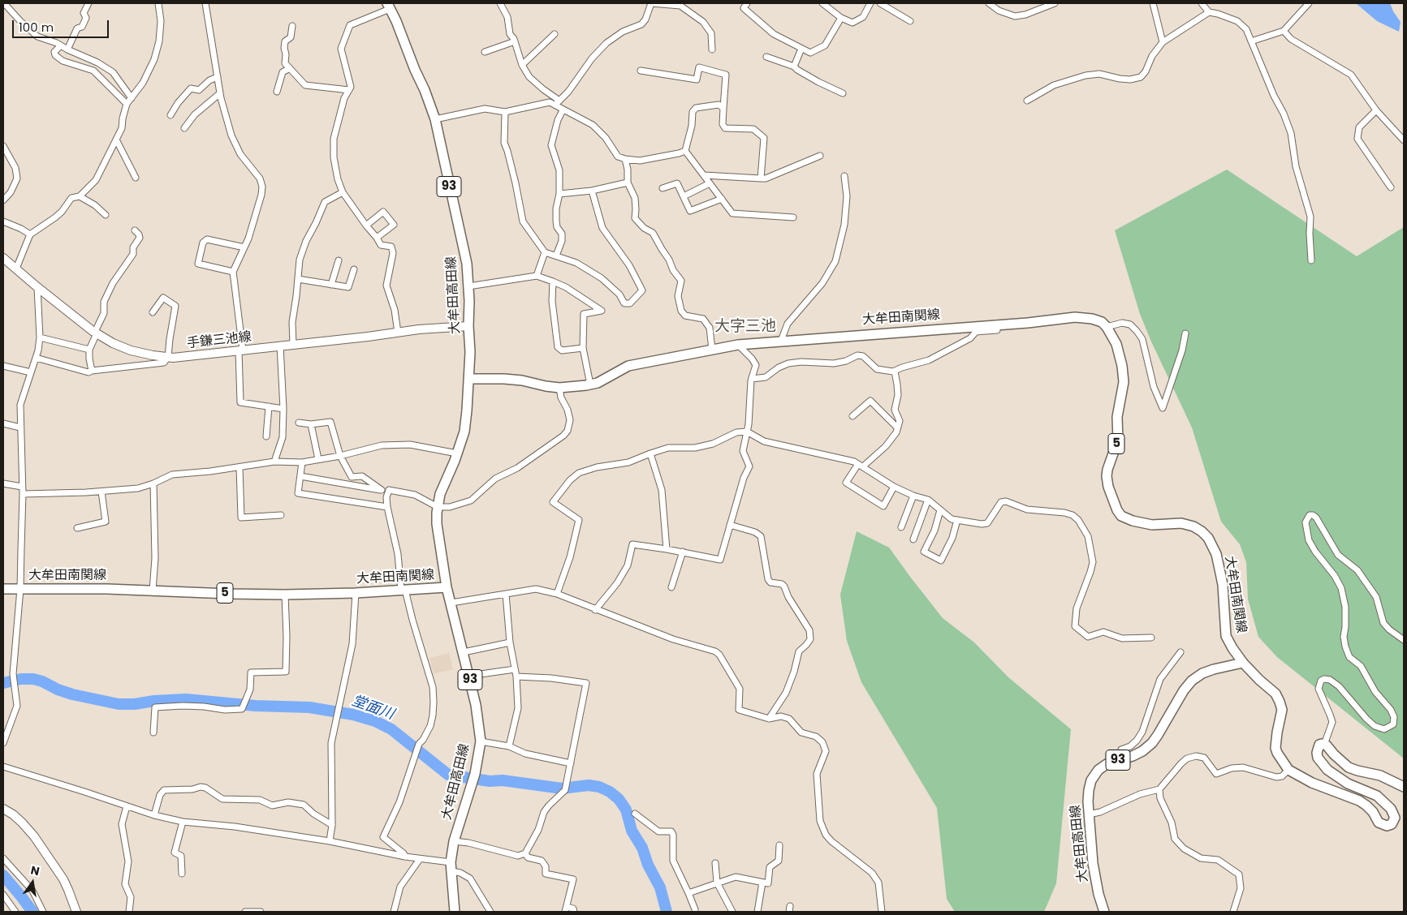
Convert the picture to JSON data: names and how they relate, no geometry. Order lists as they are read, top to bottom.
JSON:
{
  "streets": {
    "main road": [
      "93",
      "大牟田高田線",
      "大牟田南関線",
      "手鎌三池線",
      "5"
    ]
  },
  "crossings": [
    ["大牟田高田線", "大牟田南関線"],
    ["大牟田高田線", "手鎌三池線"]
  ],
  "districts": ["大字三池"],
  "water": ["堂面川"],
  "scale_bar": "100 m",
  "north": "top"
}
